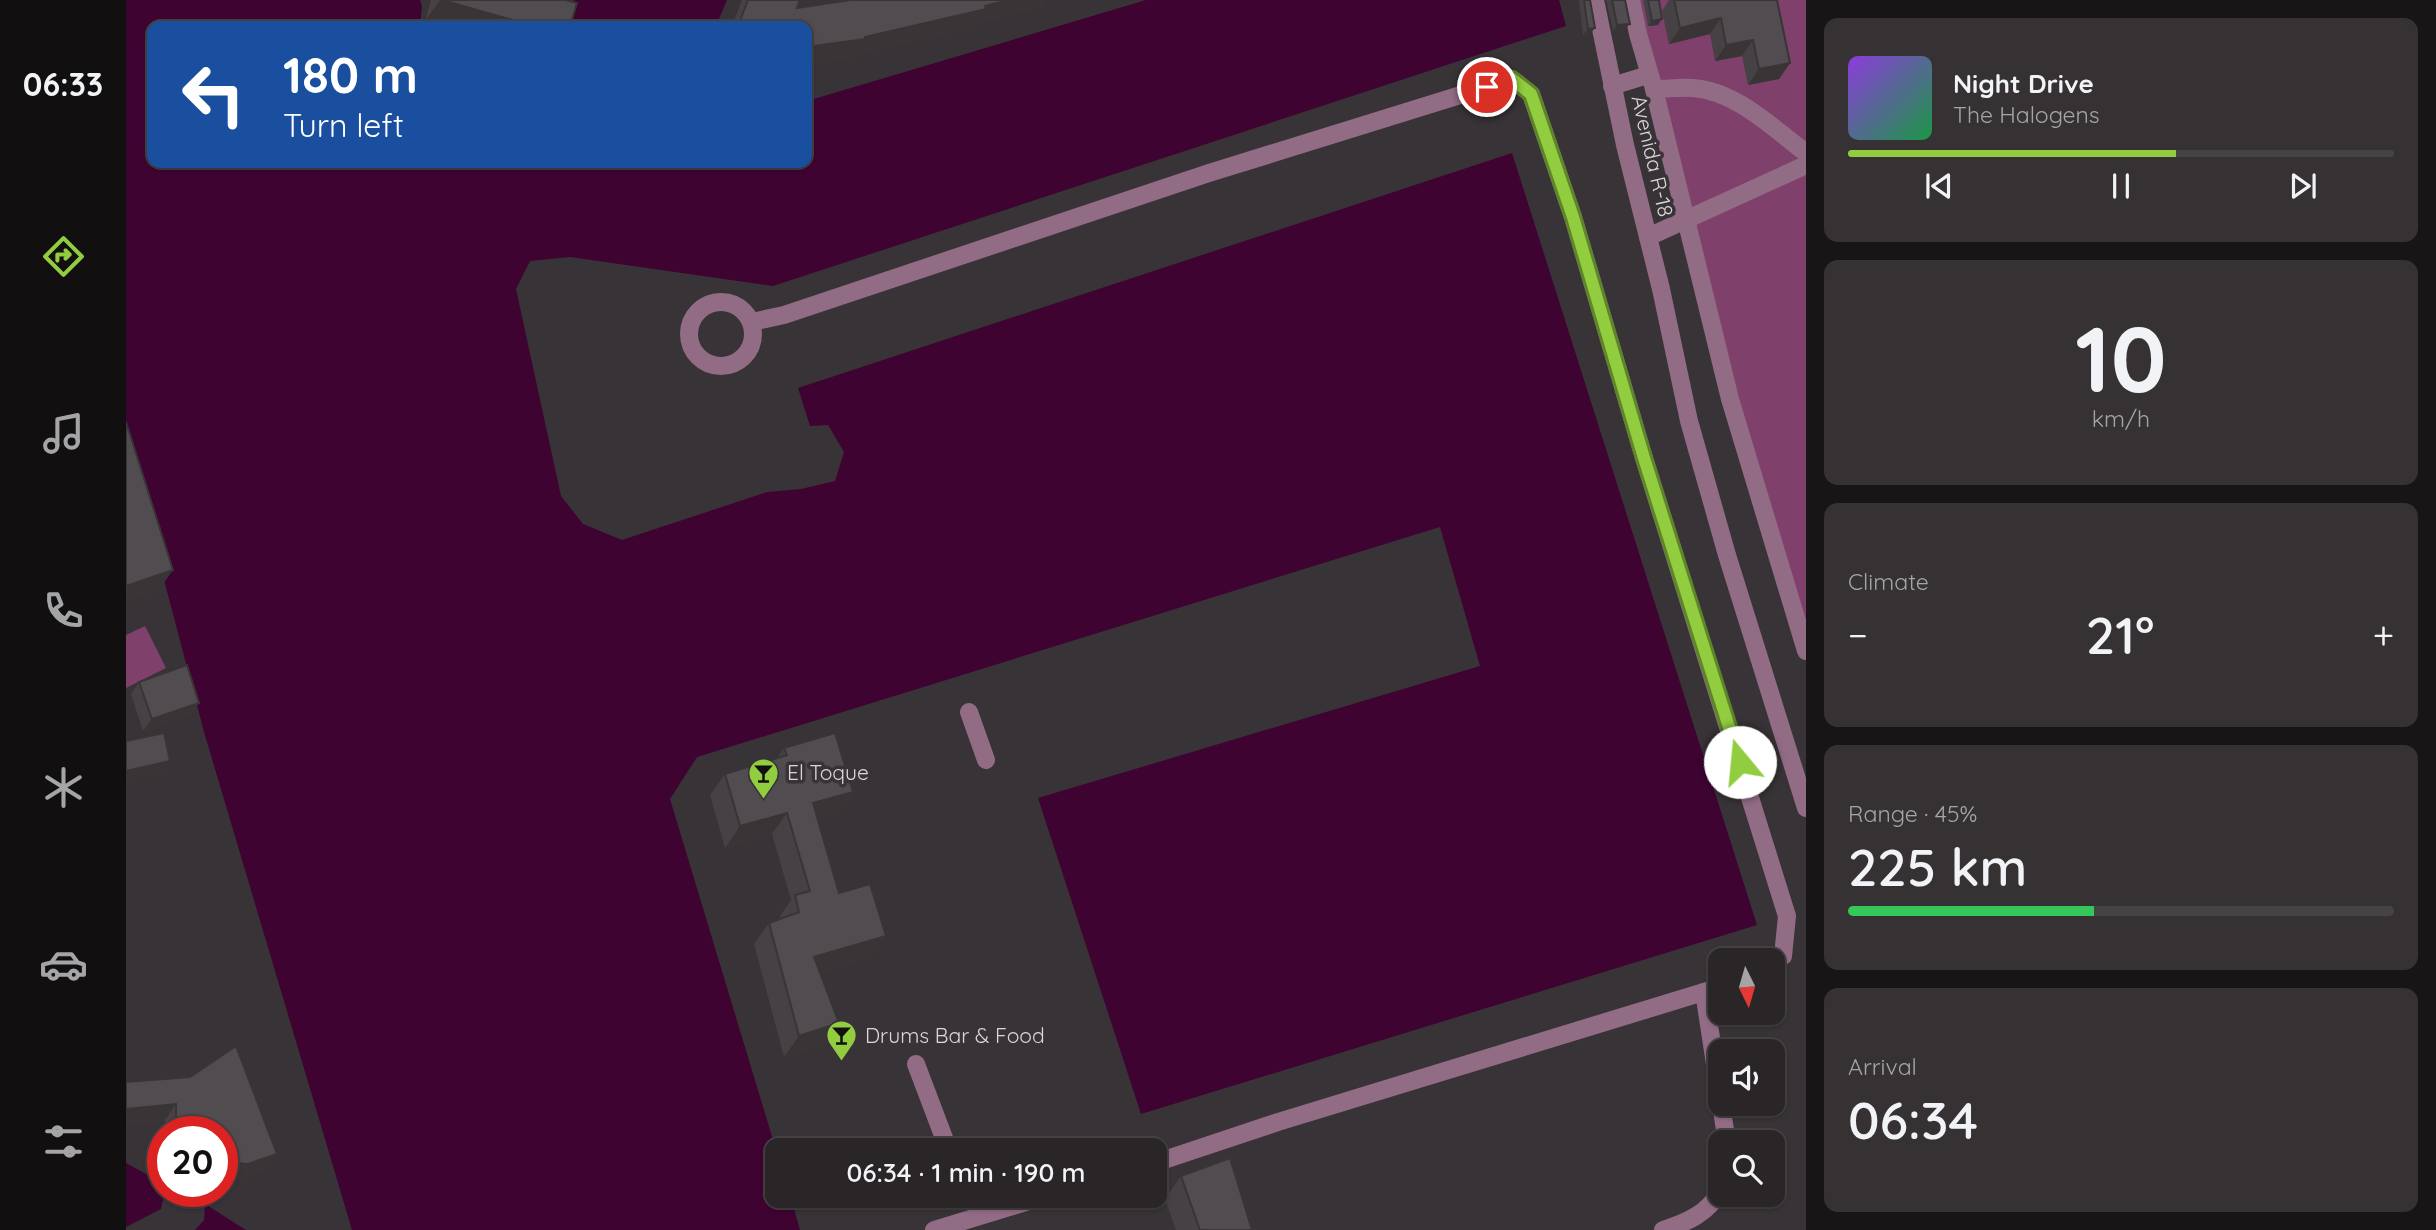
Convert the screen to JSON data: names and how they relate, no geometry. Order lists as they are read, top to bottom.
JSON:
{
  "streets": {
    "street": ["Avenida R-18"]
  },
  "places": {
    "bar": ["El Toque", "Drums Bar & Food"]
  },
  "north": "bottom",
  "page": {
    "tabs": "06:33",
    "turn": ["180 m", "Turn left"],
    "song": ["Night Drive", "The Halogens"],
    "tile": [
      ["10", "km/h"],
      "Climate",
      ["Range · 45%", "225 km"],
      ["Arrival", "06:34"]
    ],
    "heat": ["−", "21°", "+"],
    "limit": "20",
    "trip": "06:34 · 1 min · 190 m"
  }
}
